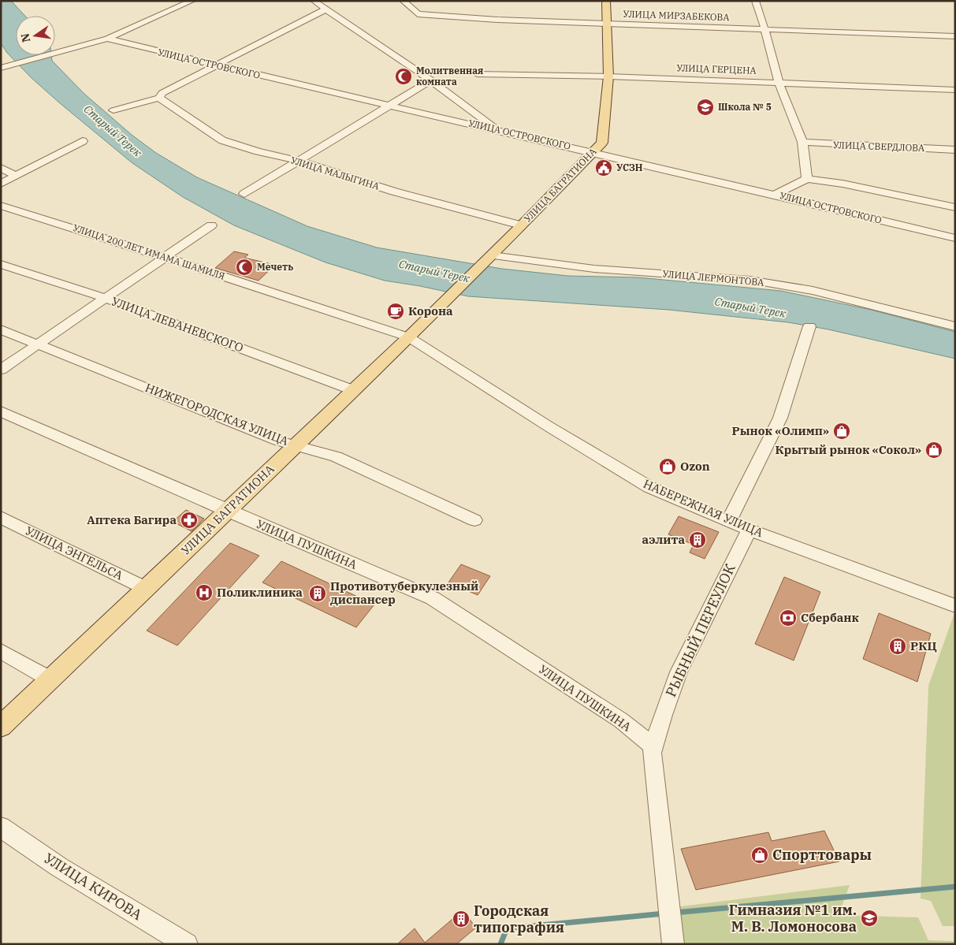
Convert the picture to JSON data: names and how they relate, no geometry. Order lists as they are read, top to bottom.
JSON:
{
  "streets": {
    "main road": ["УЛИЦА БАГРАТИОНА"],
    "street": [
      "УЛИЦА МИРЗАБЕКОВА",
      "УЛИЦА ОСТРОВСКОГО",
      "УЛИЦА ГЕРЦЕНА",
      "УЛИЦА СВЕРДЛОВА",
      "УЛИЦА МАЛЫГИНА",
      "УЛИЦА 200 ЛЕТ ИМАМА ШАМИЛЯ",
      "УЛИЦА ЛЕРМОНТОВА",
      "УЛИЦА ЛЕВАНЕВСКОГО",
      "НИЖЕГОРОДСКАЯ УЛИЦА",
      "НАБЕРЕЖНАЯ УЛИЦА",
      "УЛИЦА ПУШКИНА",
      "УЛИЦА ЭНГЕЛЬСА",
      "РЫБНЫЙ ПЕРЕУЛОК",
      "УЛИЦА КИРОВА"
    ]
  },
  "crossings": [
    ["УЛИЦА МИРЗАБЕКОВА", "УЛИЦА БАГРАТИОНА"],
    ["УЛИЦА ОСТРОВСКОГО", "УЛИЦА БАГРАТИОНА"],
    ["УЛИЦА ГЕРЦЕНА", "УЛИЦА БАГРАТИОНА"],
    ["УЛИЦА МАЛЫГИНА", "УЛИЦА БАГРАТИОНА"],
    ["УЛИЦА БАГРАТИОНА", "УЛИЦА 200 ЛЕТ ИМАМА ШАМИЛЯ"],
    ["УЛИЦА БАГРАТИОНА", "УЛИЦА ЛЕРМОНТОВА"],
    ["УЛИЦА БАГРАТИОНА", "УЛИЦА ЛЕВАНЕВСКОГО"],
    ["УЛИЦА БАГРАТИОНА", "НИЖЕГОРОДСКАЯ УЛИЦА"],
    ["УЛИЦА БАГРАТИОНА", "НАБЕРЕЖНАЯ УЛИЦА"],
    ["УЛИЦА БАГРАТИОНА", "УЛИЦА ПУШКИНА"],
    ["УЛИЦА БАГРАТИОНА", "УЛИЦА ЭНГЕЛЬСА"],
    ["УЛИЦА 200 ЛЕТ ИМАМА ШАМИЛЯ", "НАБЕРЕЖНАЯ УЛИЦА"],
    ["НАБЕРЕЖНАЯ УЛИЦА", "РЫБНЫЙ ПЕРЕУЛОК"],
    ["УЛИЦА ПУШКИНА", "РЫБНЫЙ ПЕРЕУЛОК"]
  ],
  "water": ["Старый Терек"],
  "places": {
    "mosque": ["Молитвенная комната", "Мечеть"],
    "school or university": ["Школа № 5", "Гимназия №1 им. М. В. Ломоносова"],
    "public building": ["УСЗН"],
    "cafe": ["Корона"],
    "shop": [
      "Рынок «Олимп»",
      "Крытый рынок «Сокол»",
      "Ozon",
      "Спорттовары"
    ],
    "pharmacy": ["Аптека Багира"],
    "building": [
      "аэлита",
      "Противотуберкулезный диспансер",
      "РКЦ",
      "Городская типография"
    ],
    "hospital": ["Поликлиника"],
    "bank": ["Сбербанк"]
  },
  "north": "left"
}
